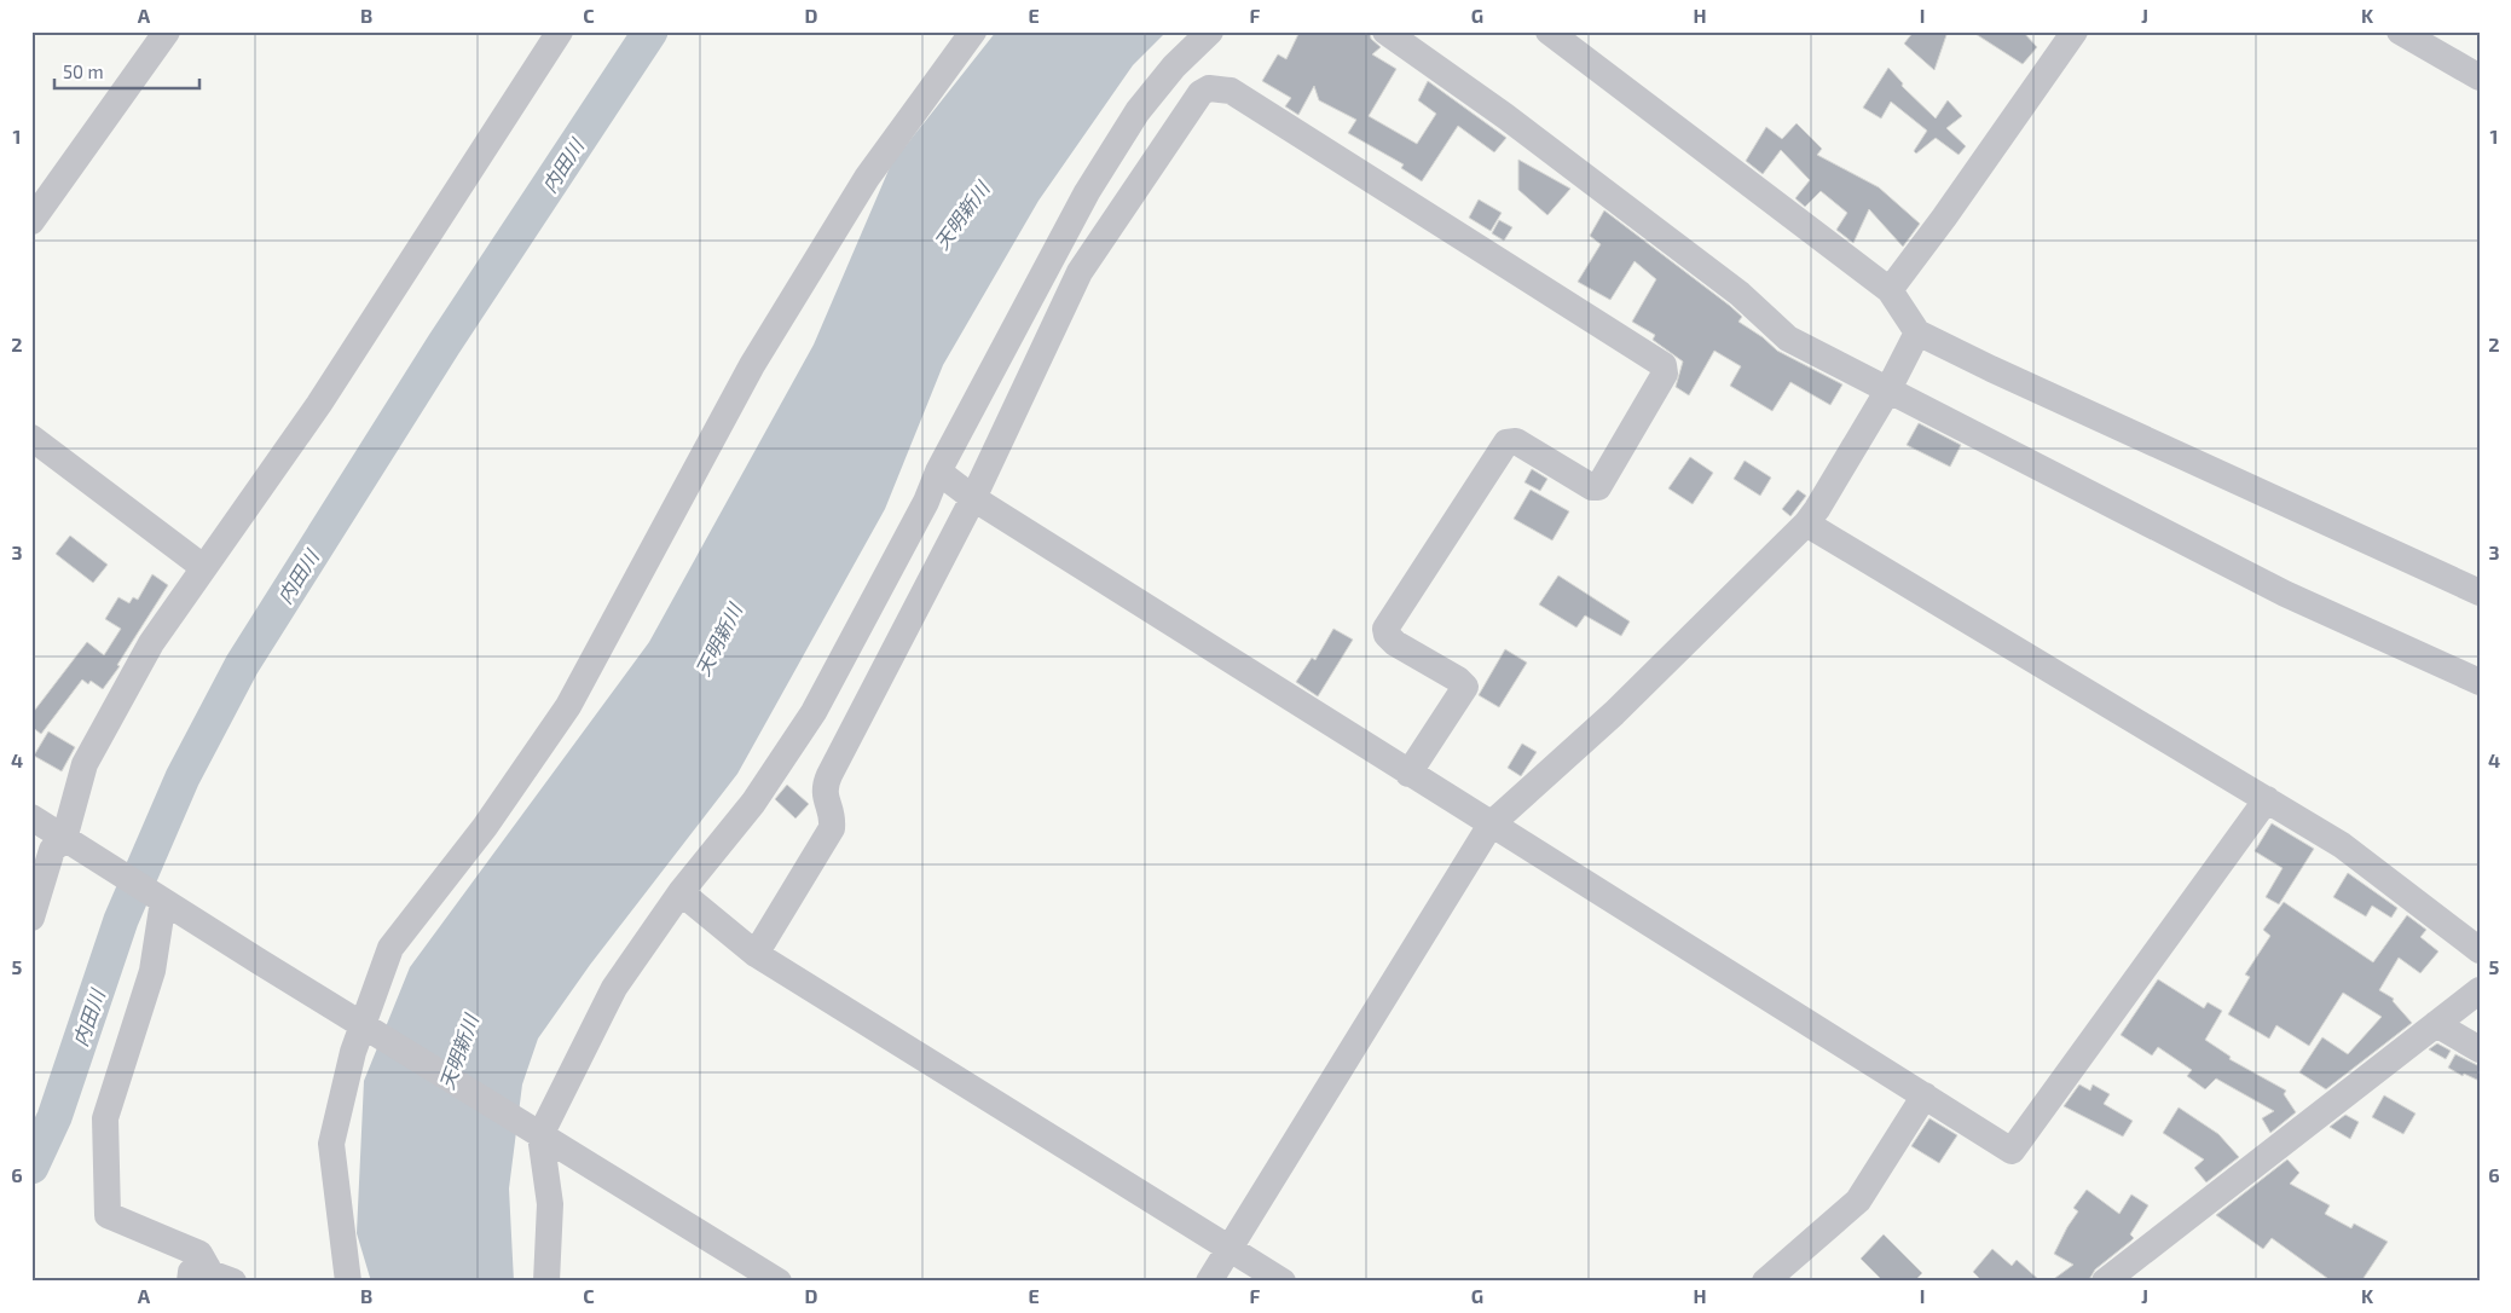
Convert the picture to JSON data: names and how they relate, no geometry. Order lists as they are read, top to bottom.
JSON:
{
  "water": ["内田川", "天明新川"],
  "scale_bar": "50 m",
  "grid": {
    "columns": [
      "A",
      "B",
      "C",
      "D",
      "E",
      "F",
      "G",
      "H",
      "I",
      "J",
      "K"
    ],
    "rows": [
      "1",
      "2",
      "3",
      "4",
      "5",
      "6"
    ]
  }
}
